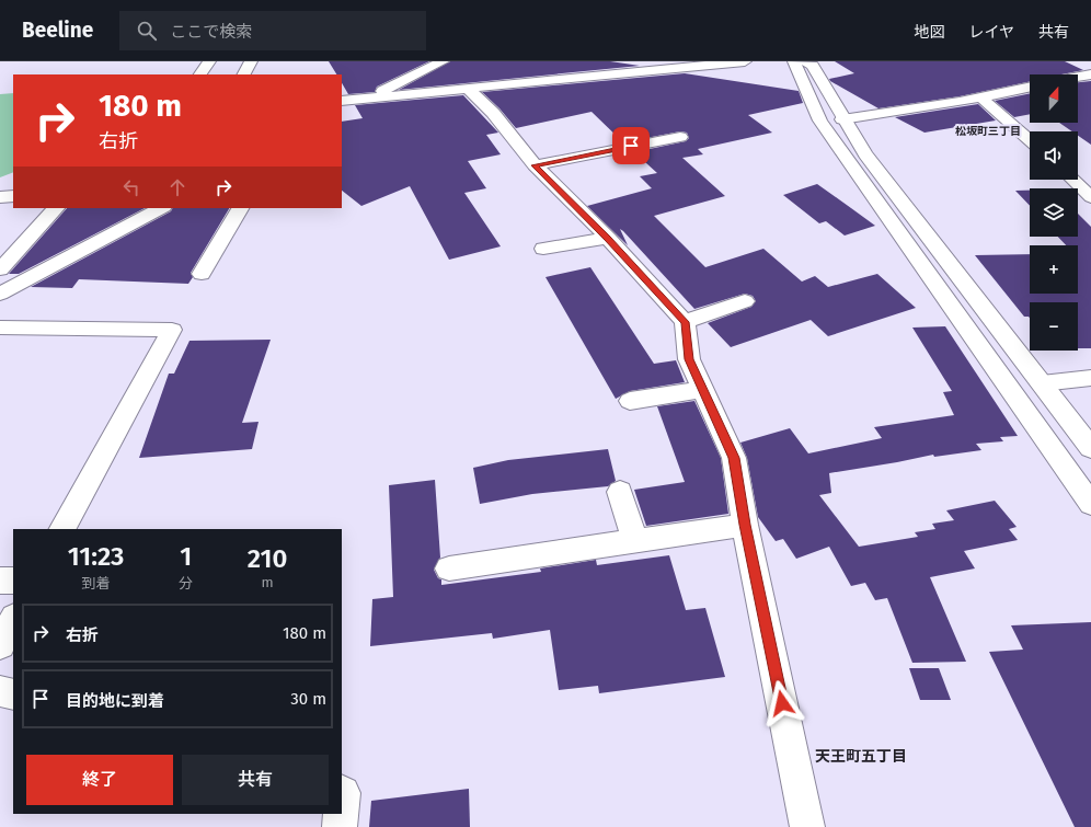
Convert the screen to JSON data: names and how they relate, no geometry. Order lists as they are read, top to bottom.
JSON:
{
  "districts": ["松坂町三丁目", "天王町五丁目"],
  "north": "top",
  "page": {
    "header": "Beeline",
    "search": "ここで検索",
    "nav": ["地図", "レイヤ", "共有"],
    "map_buttons": ["+", "−"],
    "turn": ["180 m", "右折"],
    "eta": [
      "11:23",
      "到着",
      "1",
      "分",
      "210",
      "m"
    ],
    "list": [
      {
        "name": "右折",
        "value": "180 m"
      },
      {
        "name": "目的地に到着",
        "value": "30 m"
      }
    ],
    "buttons": ["終了", "共有"]
  }
}
